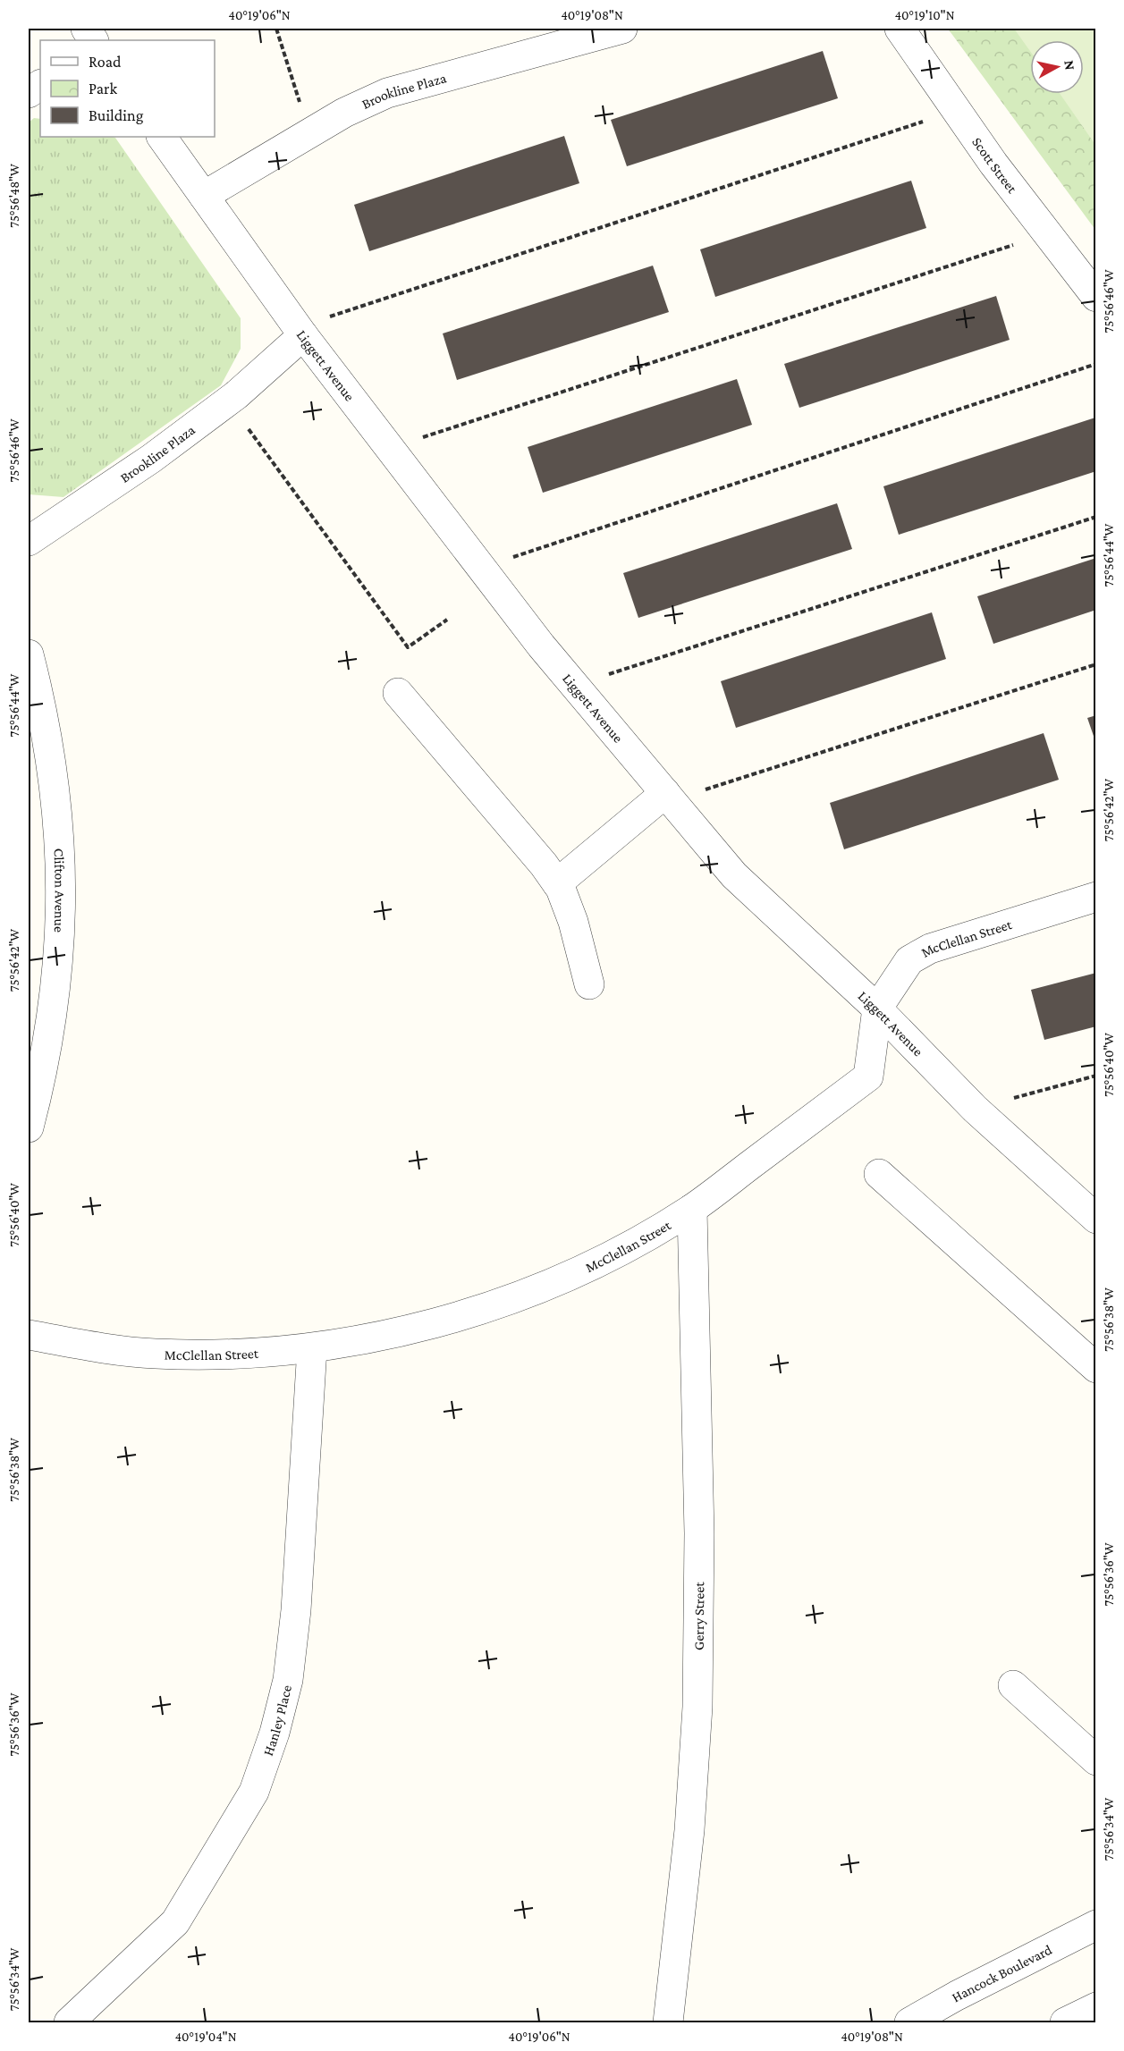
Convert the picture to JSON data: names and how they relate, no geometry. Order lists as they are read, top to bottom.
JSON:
{
  "streets": {
    "street": [
      "Brookline Plaza",
      "Scott Street",
      "Liggett Avenue",
      "Clifton Avenue",
      "McClellan Street",
      "Gerry Street",
      "Hanley Place",
      "Hancock Boulevard"
    ]
  },
  "crossings": [
    ["Brookline Plaza", "Liggett Avenue"],
    ["Liggett Avenue", "McClellan Street"],
    ["McClellan Street", "Gerry Street"],
    ["McClellan Street", "Hanley Place"]
  ],
  "legend": ["Road", "Park", "Building"],
  "north": "right",
  "coordinates": [
    "40°19'06\"N",
    "40°19'08\"N",
    "40°19'10\"N",
    "75°56'48\"W",
    "75°56'46\"W",
    "75°56'44\"W",
    "75°56'42\"W",
    "75°56'40\"W",
    "75°56'38\"W",
    "75°56'36\"W",
    "75°56'34\"W",
    "40°19'04\"N"
  ]
}
